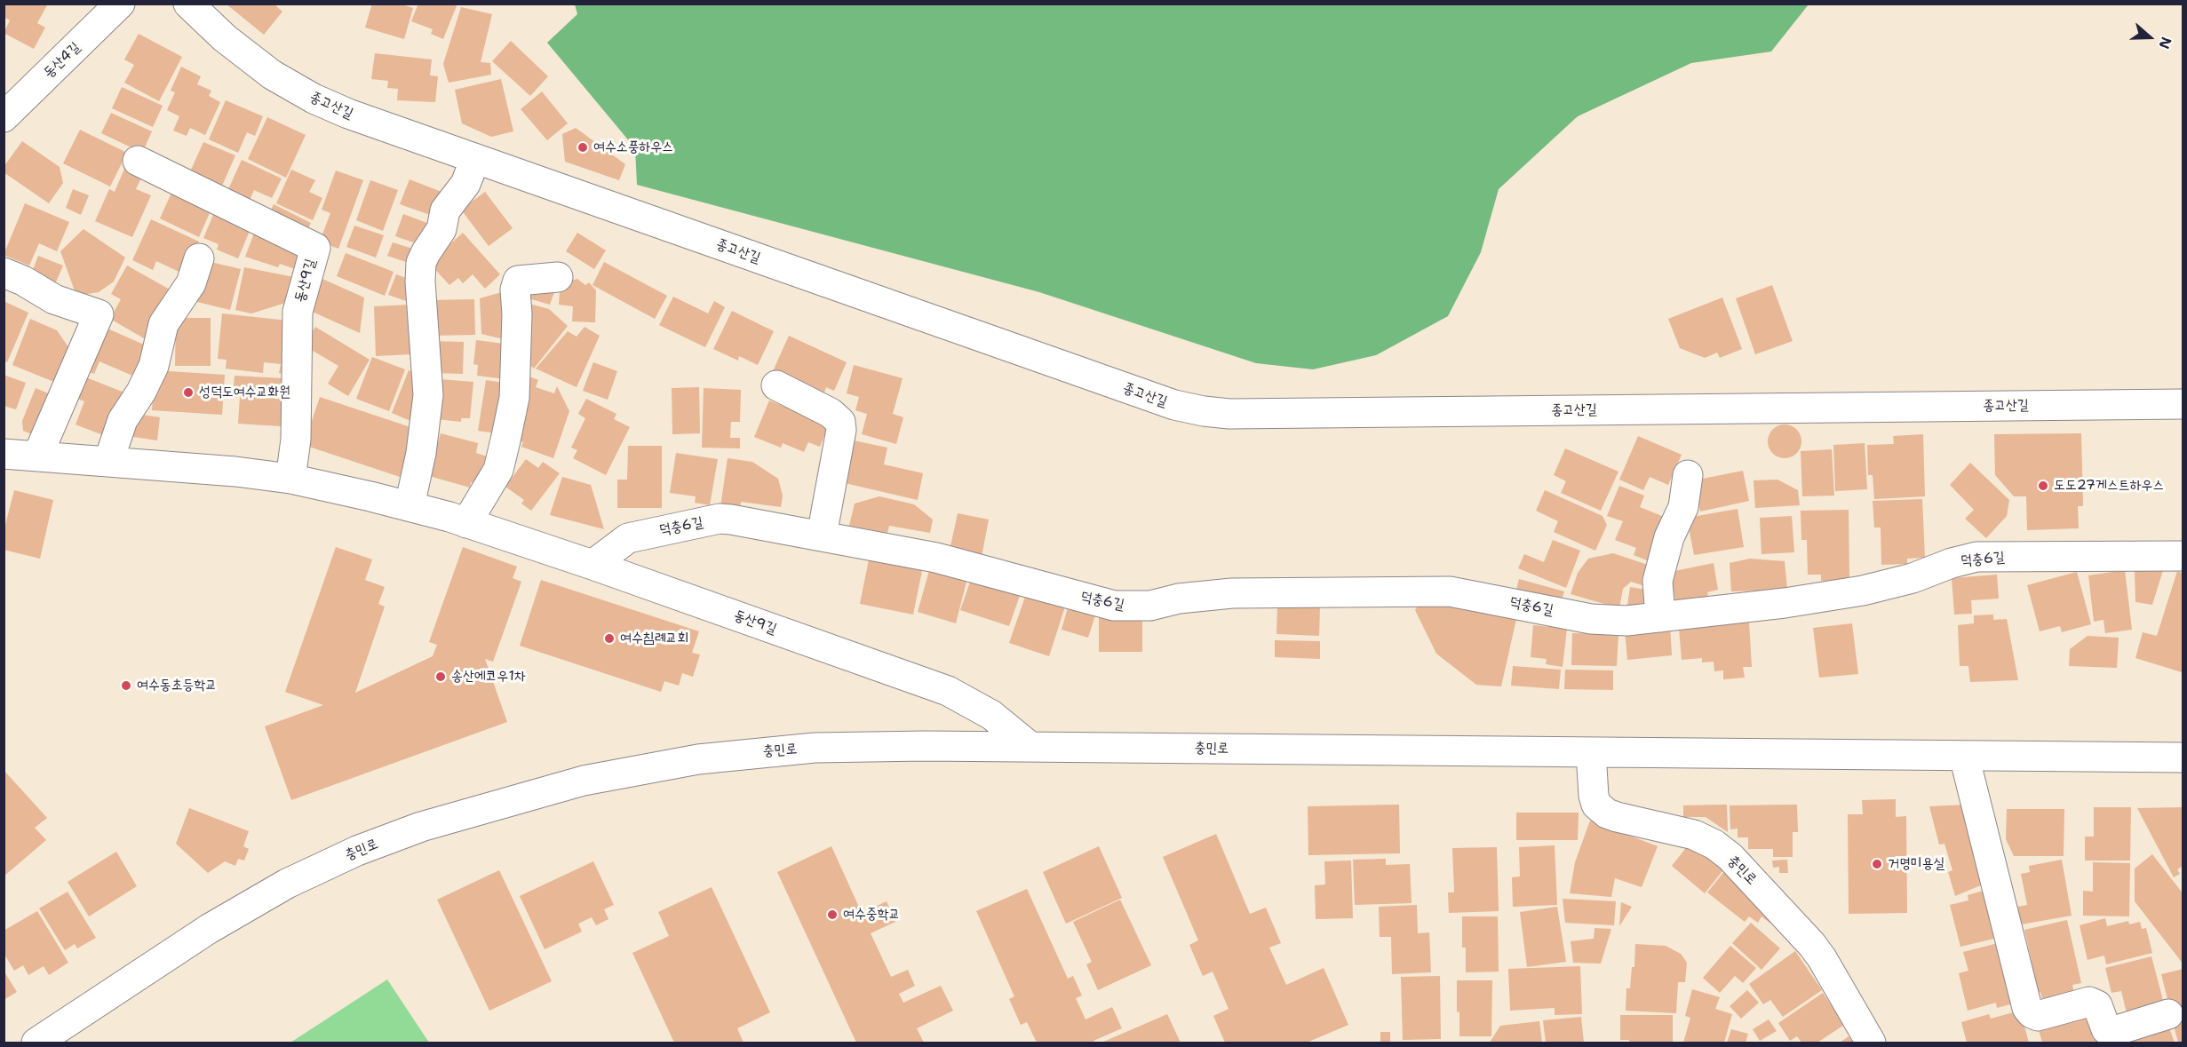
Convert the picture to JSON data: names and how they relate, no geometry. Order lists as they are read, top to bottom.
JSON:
{
  "streets": {
    "street": [
      "동산4길",
      "종고산길",
      "동산9길",
      "덕충6길",
      "충민로"
    ]
  },
  "crossings": [
    ["동산9길", "덕충6길"],
    ["동산9길", "충민로"]
  ],
  "places": [
    "여수소풍하우스",
    "성덕도여수교화원",
    "도도27게스트하우스",
    "여수침례교회",
    "송산에코우1차",
    "여수동초등학교",
    "거명미용실",
    "여수중학교"
  ],
  "north": "right"
}
